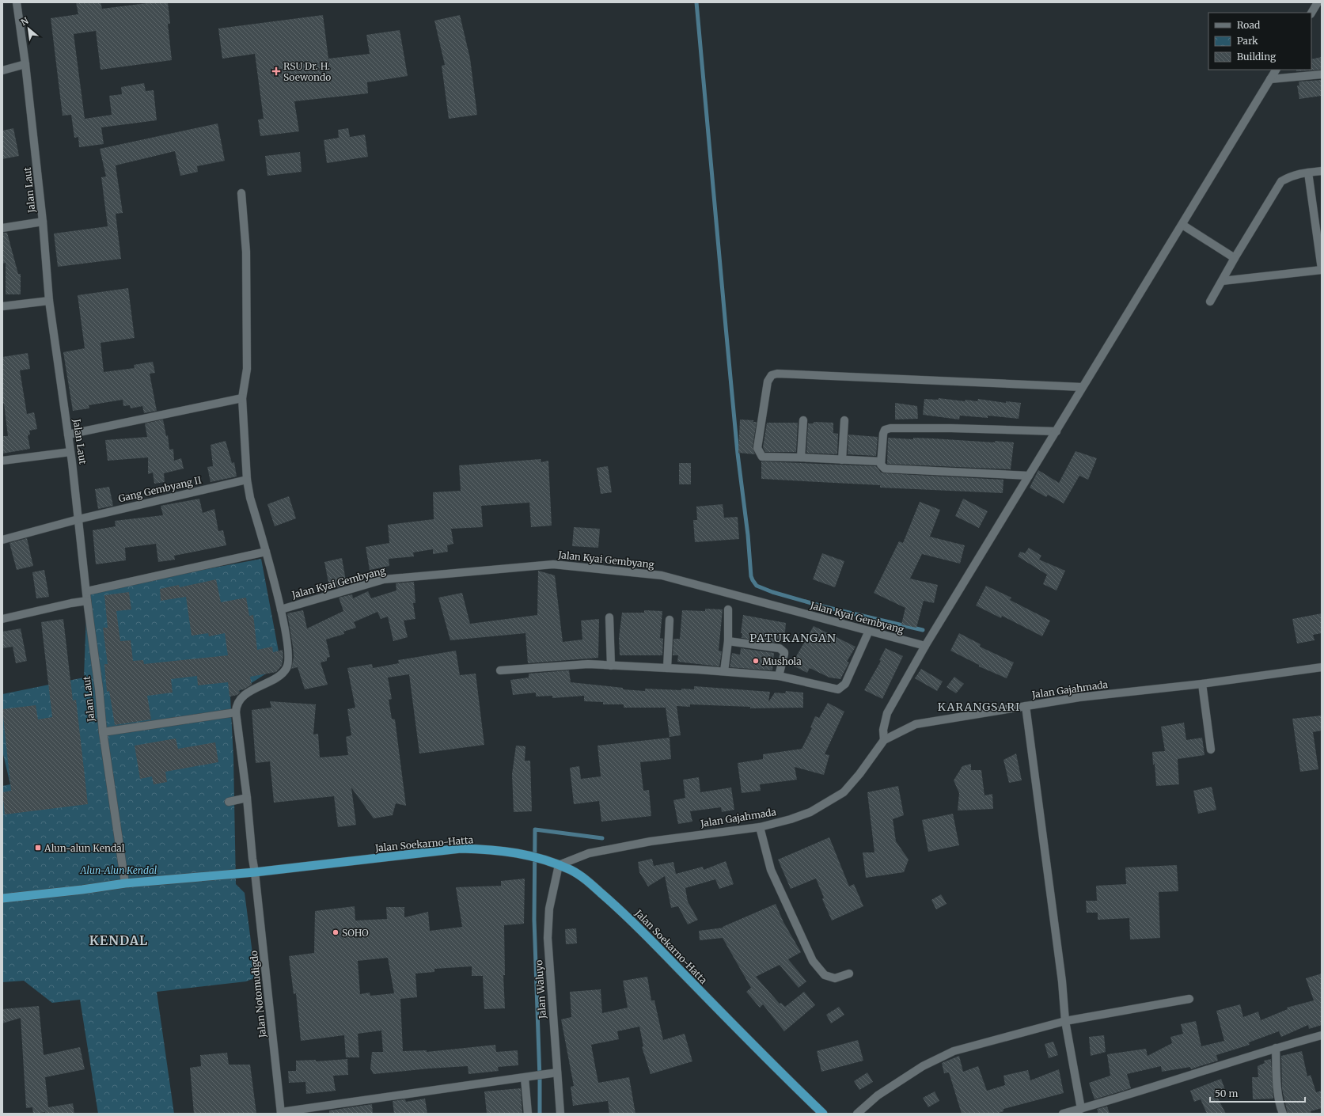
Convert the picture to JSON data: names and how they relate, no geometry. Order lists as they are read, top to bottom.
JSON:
{
  "streets": {
    "highway": ["Jalan Soekarno-Hatta"],
    "street": [
      "Jalan Laut",
      "Gang Gembyang II",
      "Jalan Kyai Gembyang",
      "Jalan Gajahmada",
      "Jalan Waluyo",
      "Jalan Notomudigdo"
    ]
  },
  "crossings": [
    ["Jalan Laut", "Gang Gembyang II"],
    ["Jalan Laut", "Jalan Soekarno-Hatta"],
    ["Jalan Gajahmada", "Jalan Soekarno-Hatta"],
    ["Jalan Gajahmada", "Jalan Waluyo"],
    ["Jalan Soekarno-Hatta", "Jalan Waluyo"],
    ["Jalan Soekarno-Hatta", "Jalan Notomudigdo"]
  ],
  "districts": ["PATUKANGAN", "KARANGSARI", "KENDAL"],
  "parks": ["Alun-Alun Kendal"],
  "places": {
    "health": ["RSU Dr. H. Soewondo"],
    "other": ["Mushola", "SOHO"],
    "transit": ["Alun-alun Kendal"]
  },
  "legend": ["Road", "Park", "Building"],
  "scale_bar": "50 m",
  "north": "top left"
}
